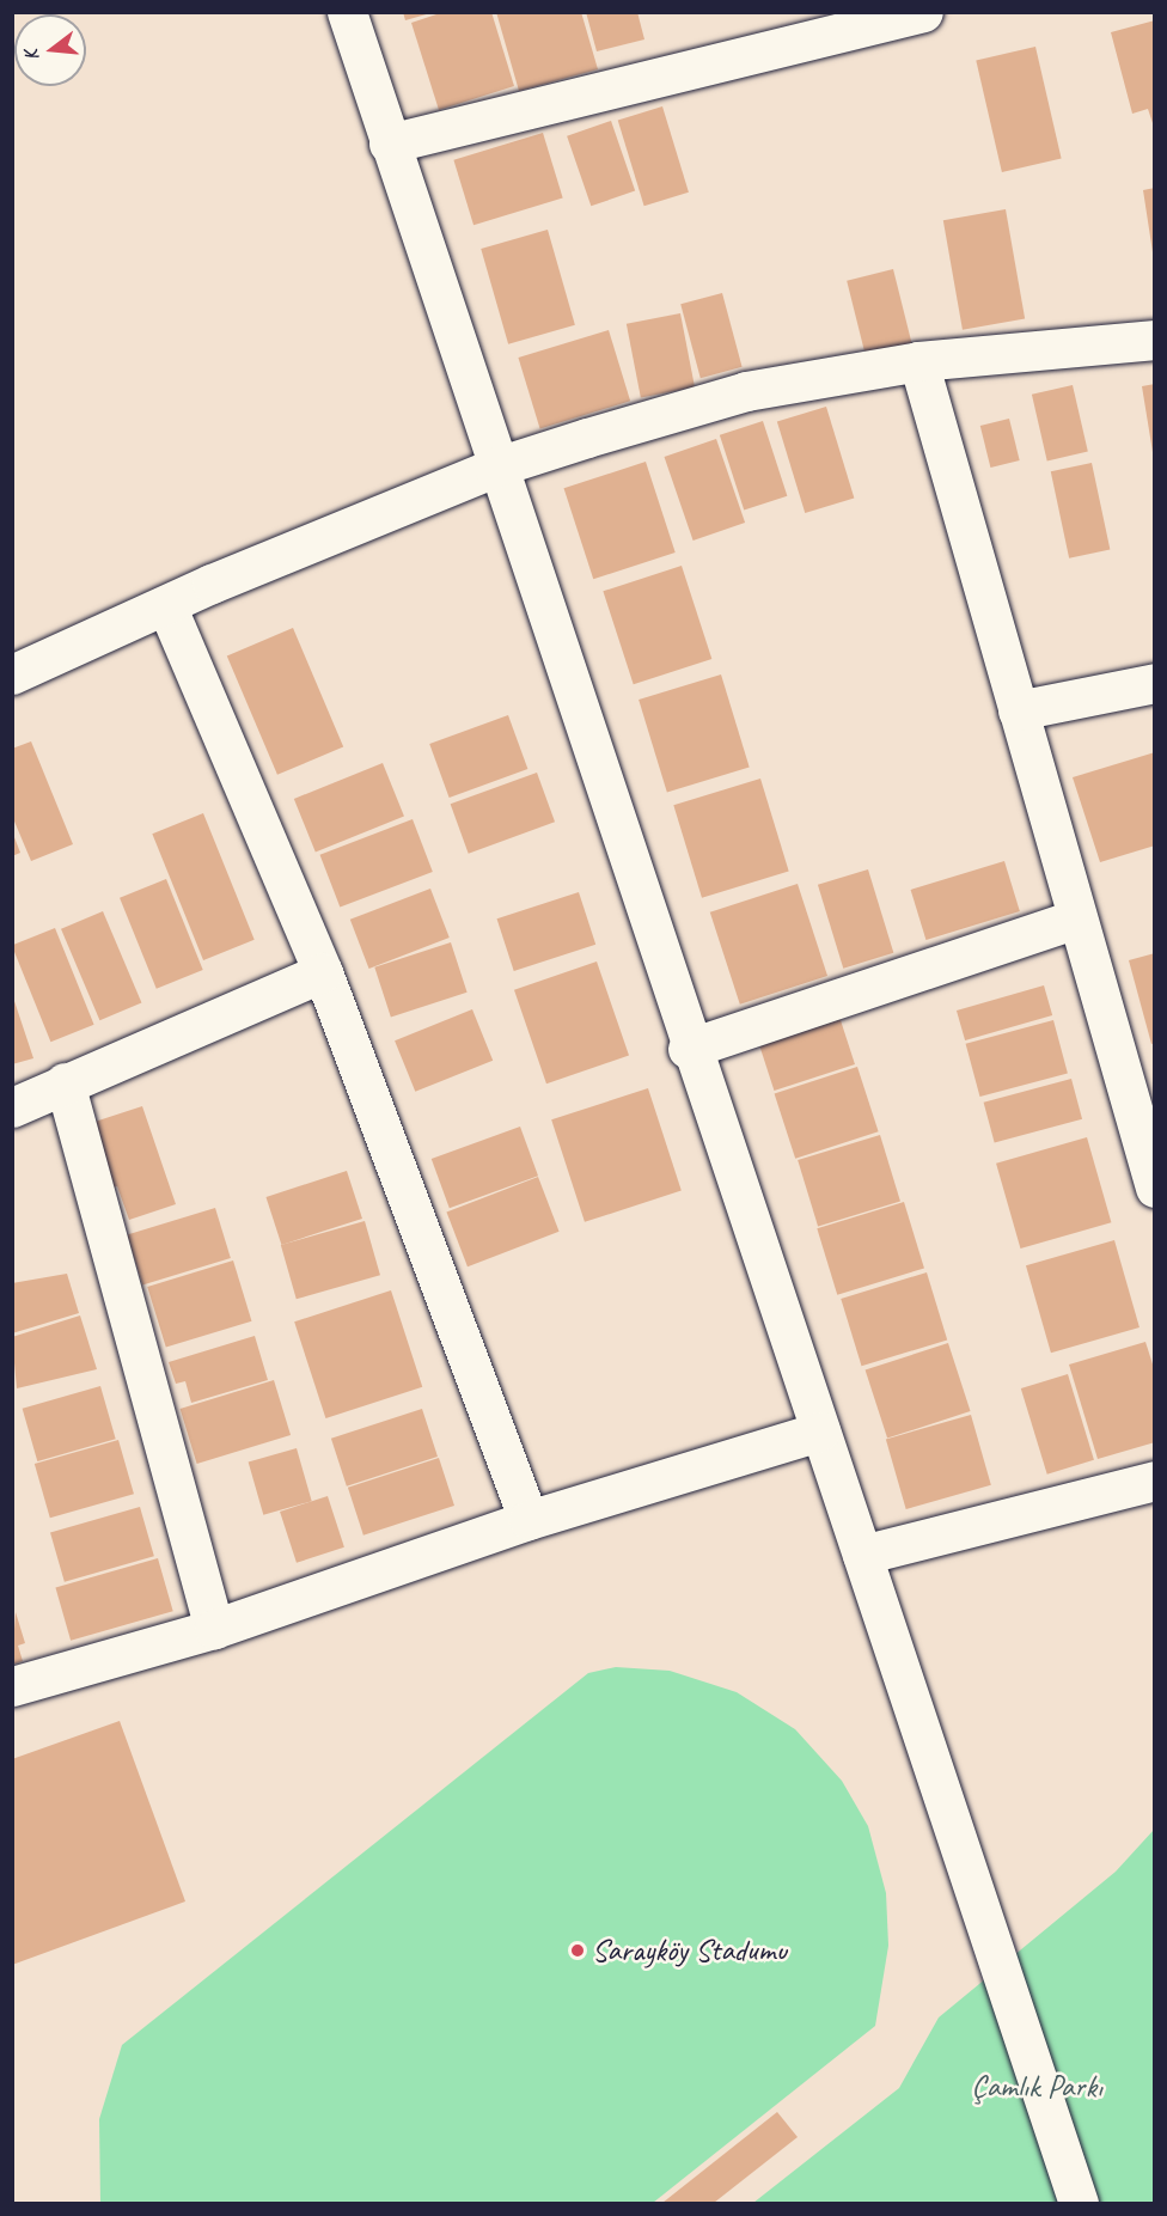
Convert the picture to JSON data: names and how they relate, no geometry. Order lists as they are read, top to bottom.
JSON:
{
  "parks": ["Çamlık Parkı"],
  "places": ["Sarayköy Stadumu"],
  "north": "left"
}
